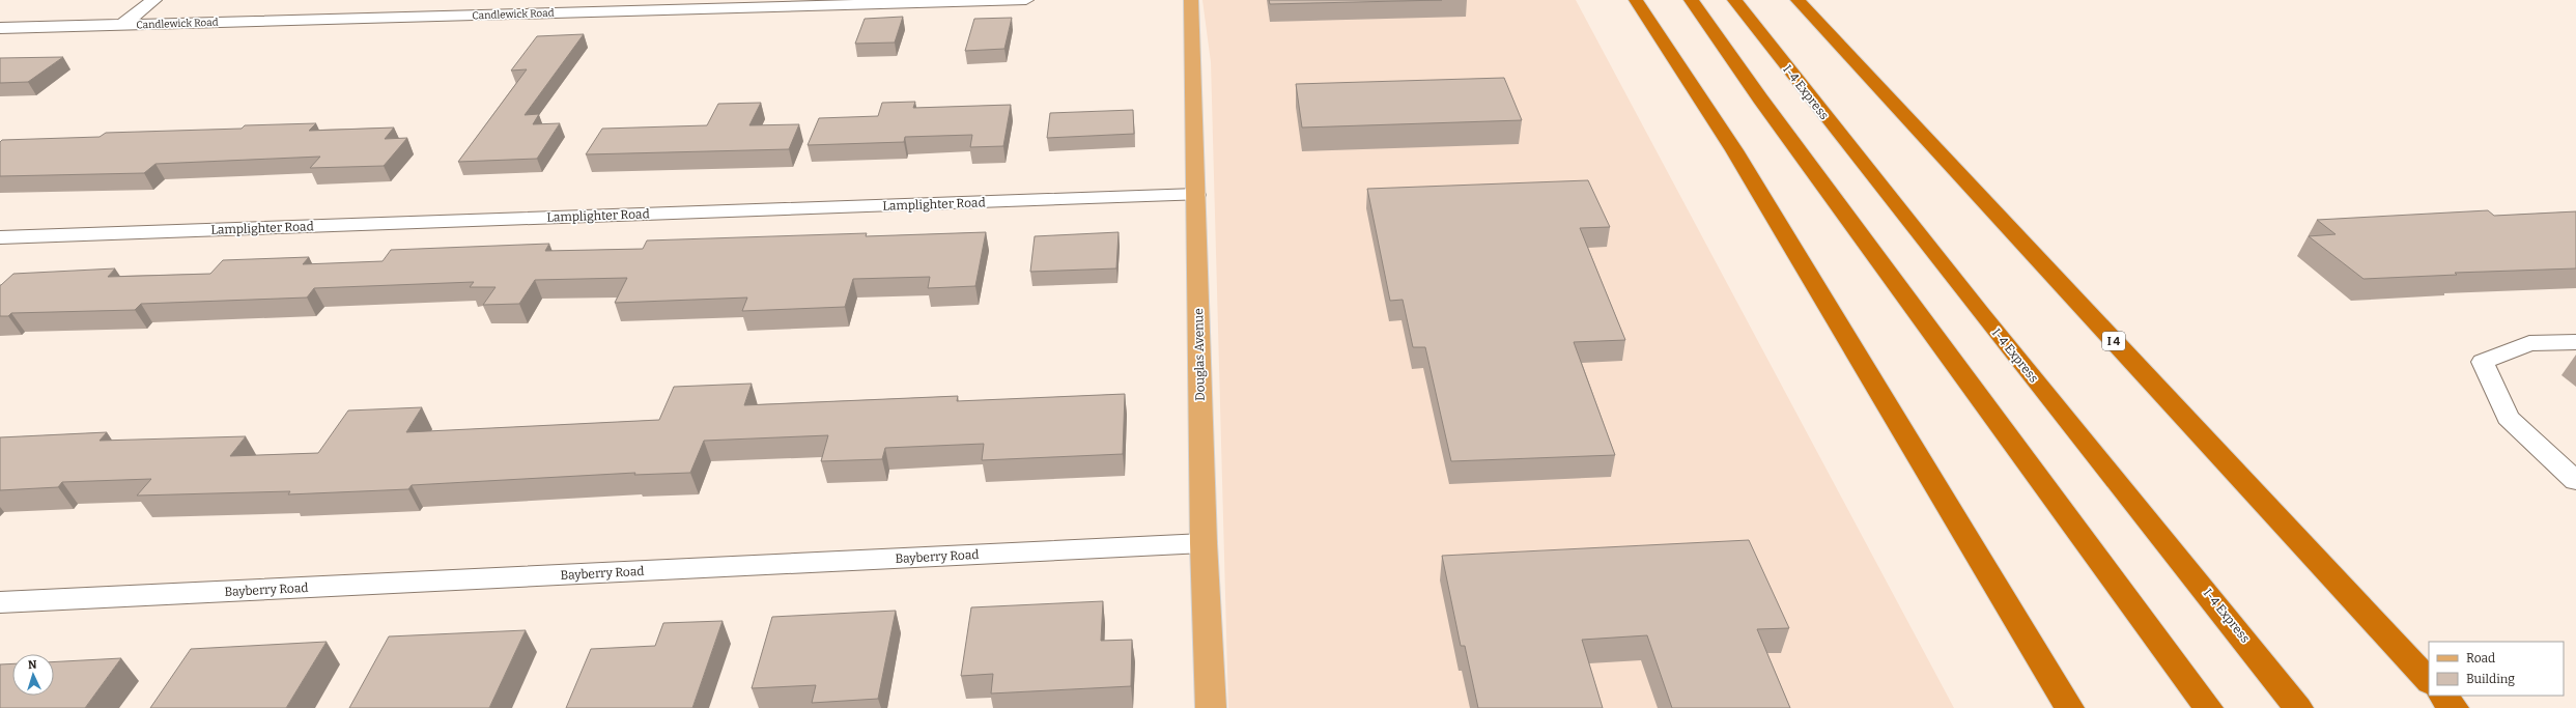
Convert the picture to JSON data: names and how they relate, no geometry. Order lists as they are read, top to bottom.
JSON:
{
  "streets": {
    "highway": ["I-4 Express", "I 4"],
    "main road": ["Douglas Avenue"],
    "street": ["Candlewick Road", "Lamplighter Road", "Bayberry Road"]
  },
  "crossings": [
    ["Lamplighter Road", "Douglas Avenue"],
    ["Douglas Avenue", "Bayberry Road"]
  ],
  "legend": ["Road", "Building"],
  "north": "top"
}
